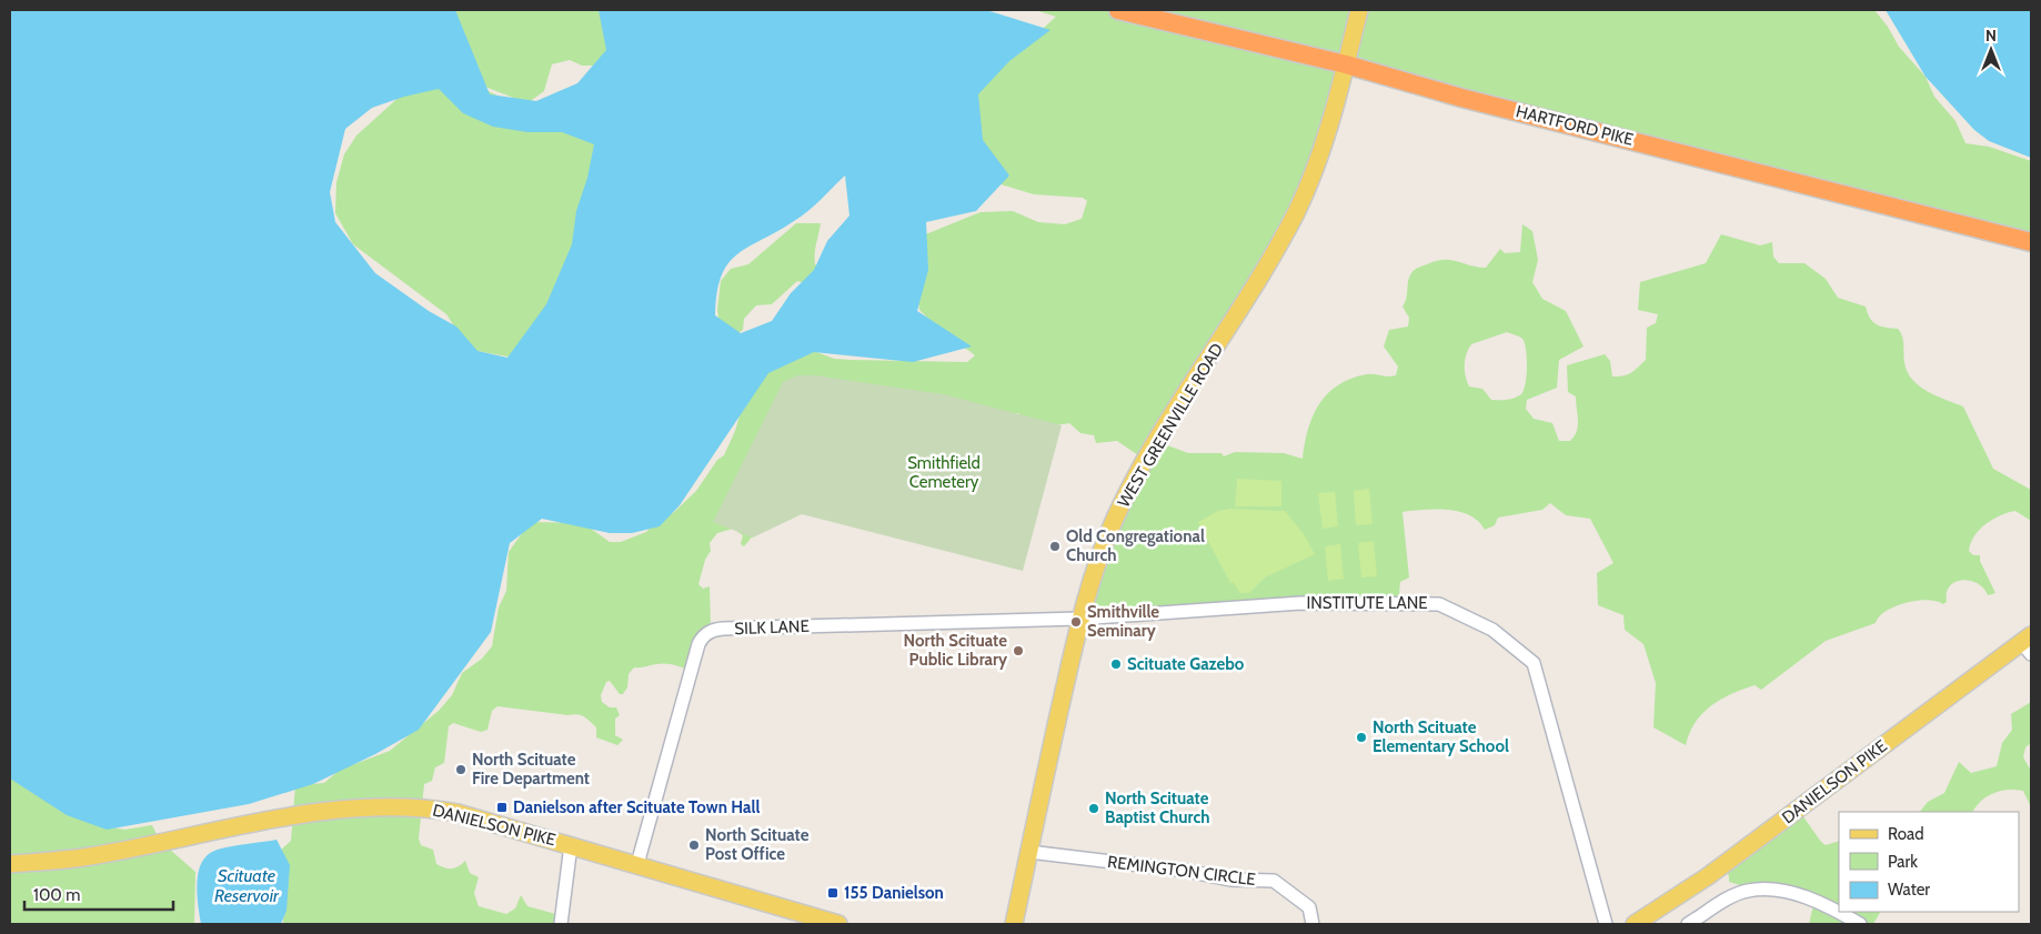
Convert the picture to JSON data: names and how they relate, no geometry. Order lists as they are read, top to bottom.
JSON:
{
  "streets": {
    "highway": ["HARTFORD PIKE"],
    "main road": ["WEST GREENVILLE ROAD", "DANIELSON PIKE"],
    "street": ["INSTITUTE LANE", "SILK LANE", "REMINGTON CIRCLE"]
  },
  "crossings": [
    ["HARTFORD PIKE", "WEST GREENVILLE ROAD"],
    ["WEST GREENVILLE ROAD", "INSTITUTE LANE"],
    ["WEST GREENVILLE ROAD", "SILK LANE"],
    ["WEST GREENVILLE ROAD", "REMINGTON CIRCLE"],
    ["INSTITUTE LANE", "SILK LANE"],
    ["SILK LANE", "DANIELSON PIKE"]
  ],
  "water": ["Scituate Reservoir"],
  "parks": ["Smithfield Cemetery"],
  "places": {
    "other": [
      "Old Congregational Church",
      "Smithville Seminary",
      "North Scituate Public Library",
      "Scituate Gazebo",
      "North Scituate Elementary School",
      "North Scituate Fire Department",
      "North Scituate Baptist Church",
      "North Scituate Post Office"
    ],
    "transit": ["Danielson after Scituate Town Hall", "155 Danielson"]
  },
  "legend": ["Road", "Park", "Water"],
  "scale_bar": "100 m",
  "north": "top"
}
